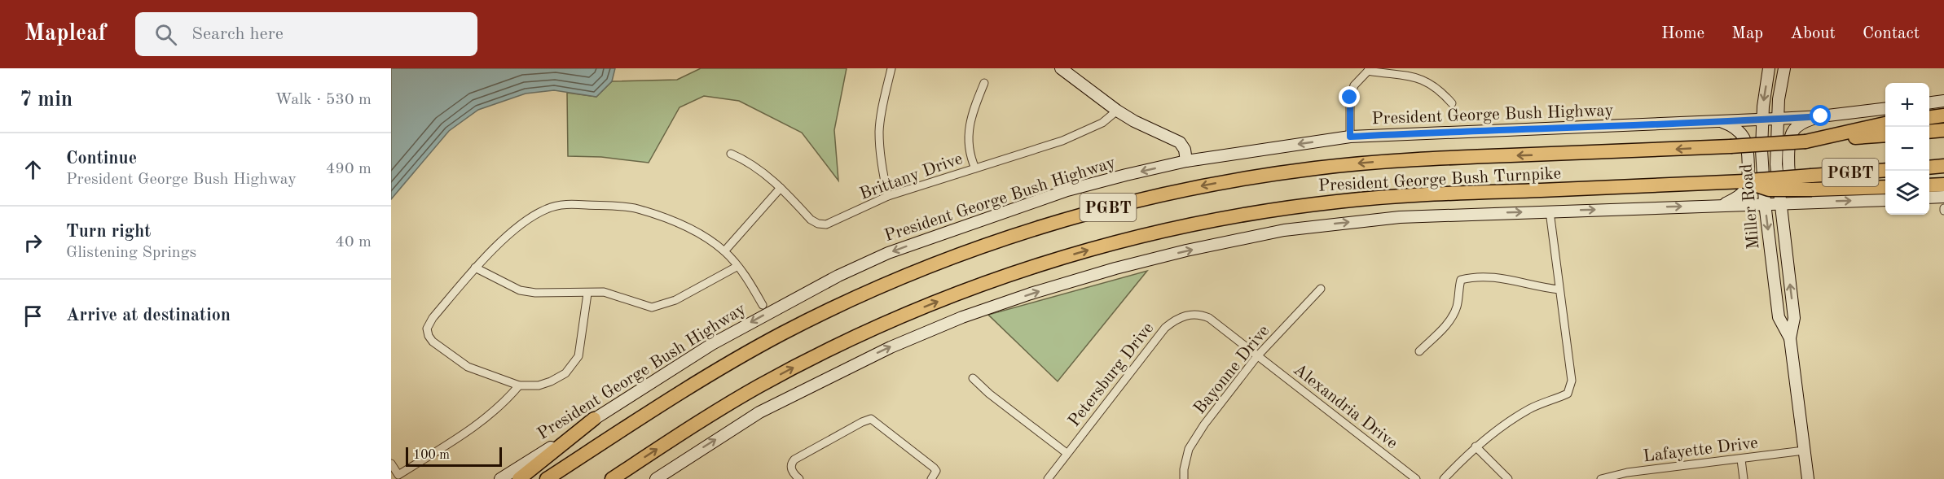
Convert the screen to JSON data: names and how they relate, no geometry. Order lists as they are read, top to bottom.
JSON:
{
  "streets": {
    "highway": ["PGBT", "President George Bush Turnpike"],
    "main road": ["President George Bush Highway", "Miller Road"],
    "street": [
      "Brittany Drive",
      "Bayonne Drive",
      "Petersburg Drive",
      "Alexandria Drive",
      "Lafayette Drive"
    ]
  },
  "crossings": [
    ["President George Bush Highway", "Miller Road"],
    ["Miller Road", "Lafayette Drive"],
    ["Bayonne Drive", "Petersburg Drive"],
    ["Bayonne Drive", "Alexandria Drive"],
    ["Petersburg Drive", "Alexandria Drive"]
  ],
  "scale_bar": "100 m",
  "page": {
    "header": "Mapleaf",
    "search": "Search here",
    "nav": [
      "Home",
      "Map",
      "About",
      "Contact"
    ],
    "heading": ["7 min", "Walk · 530 m"],
    "map_buttons": ["+", "−"],
    "list": [
      ["Continue", "President George Bush Highway", "490 m"],
      ["Turn right", "Glistening Springs", "40 m"],
      "Arrive at destination"
    ],
    "scale": "100 m"
  }
}
